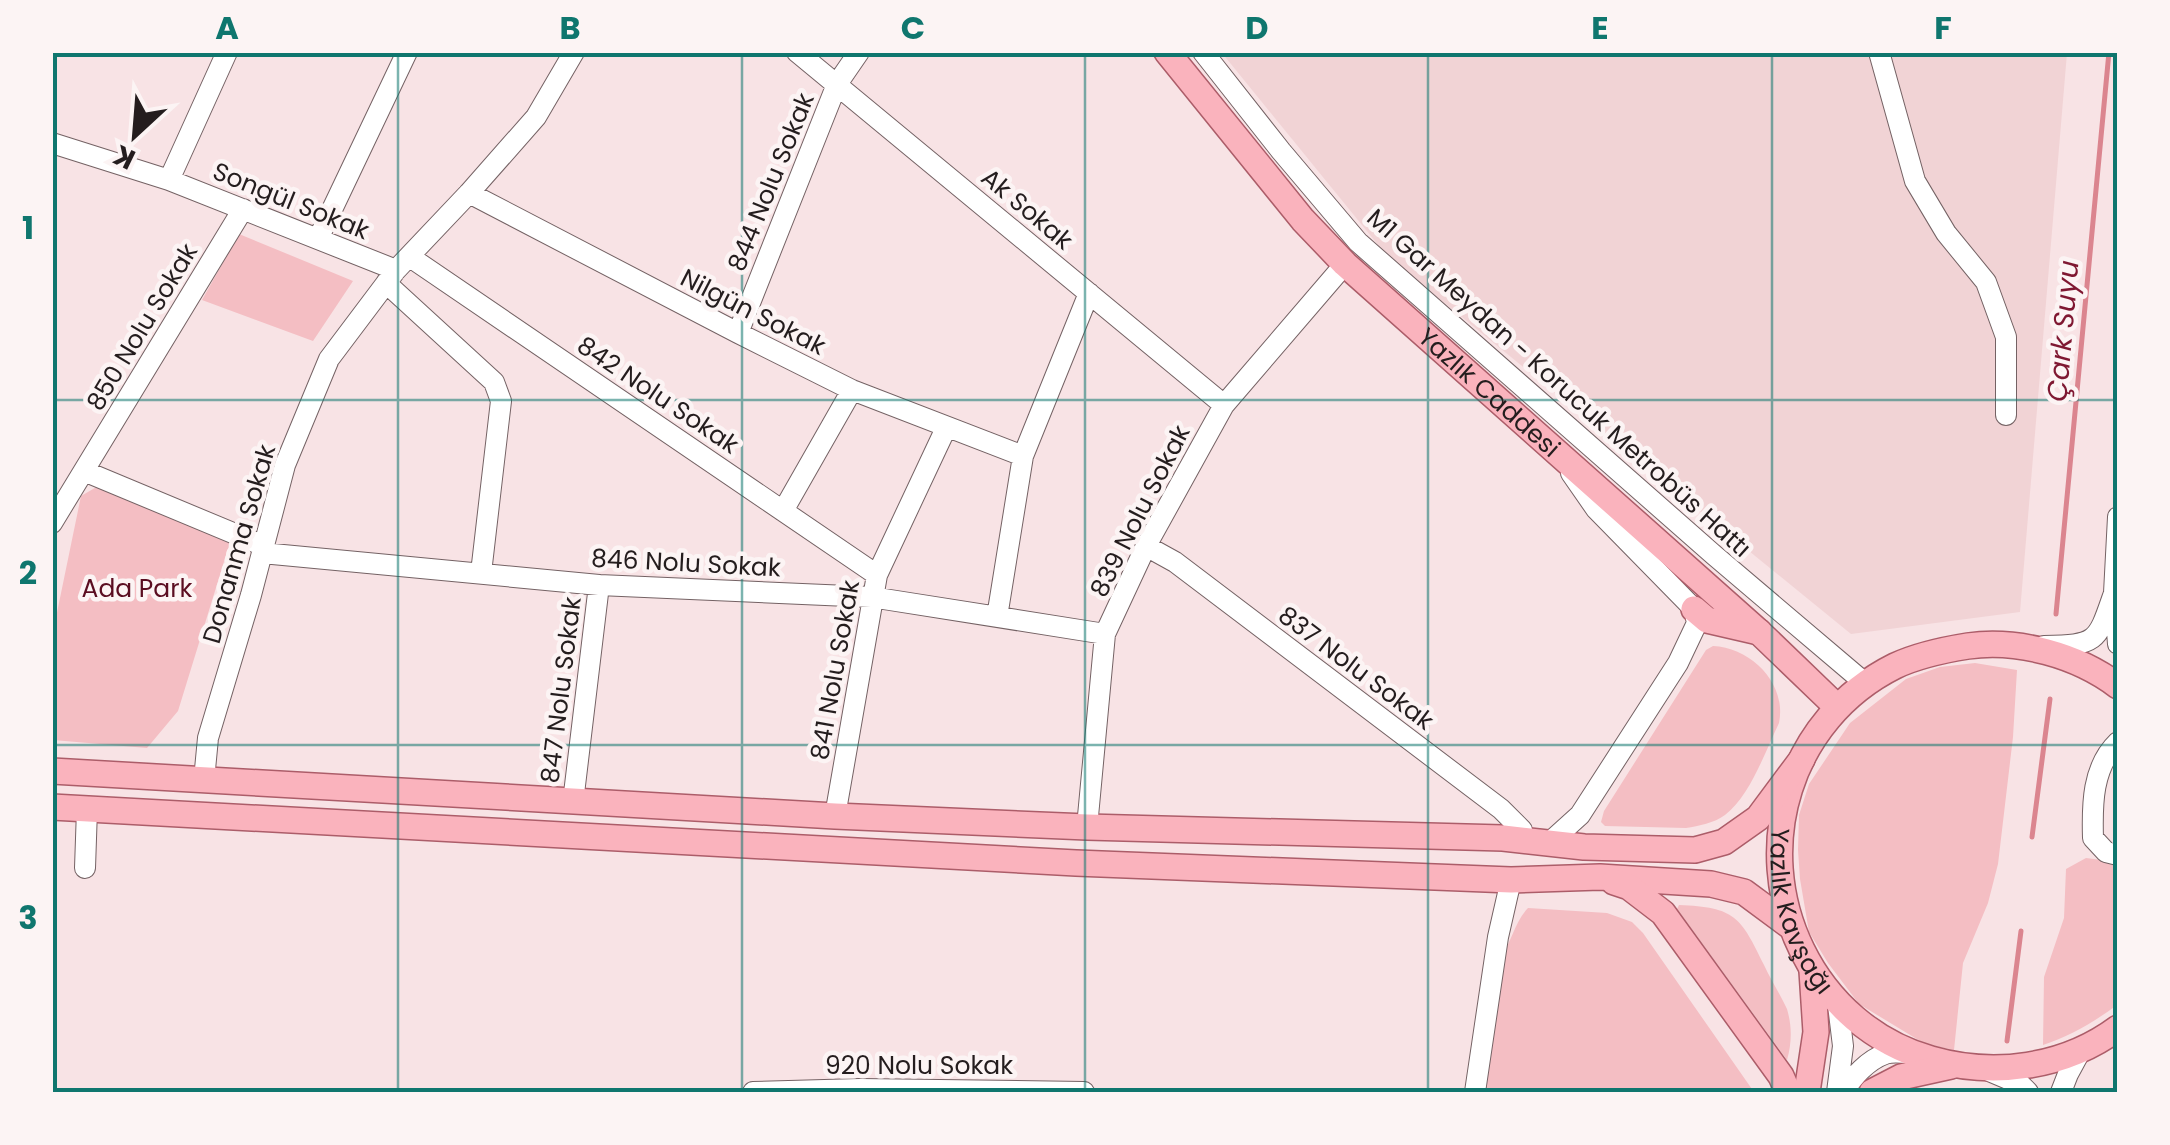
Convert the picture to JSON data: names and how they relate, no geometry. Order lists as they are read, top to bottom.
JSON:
{
  "streets": {
    "main road": ["Yazlık Caddesi", "Yazlık Kavşağı"],
    "street": [
      "844 Nolu Sokak",
      "Songül Sokak",
      "Ak Sokak",
      "Nilgün Sokak",
      "850 Nolu Sokak",
      "M1 Gar Meydan - Korucuk Metrobüs Hattı",
      "842 Nolu Sokak",
      "839 Nolu Sokak",
      "Donanma Sokak",
      "846 Nolu Sokak",
      "837 Nolu Sokak",
      "841 Nolu Sokak",
      "847 Nolu Sokak",
      "920 Nolu Sokak"
    ]
  },
  "crossings": [
    ["844 Nolu Sokak", "Ak Sokak"],
    ["844 Nolu Sokak", "Nilgün Sokak"],
    ["Songül Sokak", "850 Nolu Sokak"],
    ["Songül Sokak", "842 Nolu Sokak"],
    ["Songül Sokak", "Donanma Sokak"],
    ["Ak Sokak", "839 Nolu Sokak"],
    ["Nilgün Sokak", "Donanma Sokak"],
    ["Nilgün Sokak", "841 Nolu Sokak"],
    ["850 Nolu Sokak", "846 Nolu Sokak"],
    ["M1 Gar Meydan - Korucuk Metrobüs Hattı", "Yazlık Kavşağı"],
    ["Yazlık Caddesi", "839 Nolu Sokak"],
    ["Yazlık Caddesi", "Yazlık Kavşağı"],
    ["842 Nolu Sokak", "Donanma Sokak"],
    ["842 Nolu Sokak", "841 Nolu Sokak"],
    ["839 Nolu Sokak", "846 Nolu Sokak"],
    ["839 Nolu Sokak", "837 Nolu Sokak"],
    ["Donanma Sokak", "846 Nolu Sokak"],
    ["846 Nolu Sokak", "841 Nolu Sokak"],
    ["846 Nolu Sokak", "847 Nolu Sokak"]
  ],
  "water": ["Çark Suyu"],
  "parks": ["Ada Park"],
  "north": "bottom left",
  "grid": {
    "columns": [
      "A",
      "B",
      "C",
      "D",
      "E",
      "F"
    ],
    "rows": ["1", "2", "3"]
  }
}
